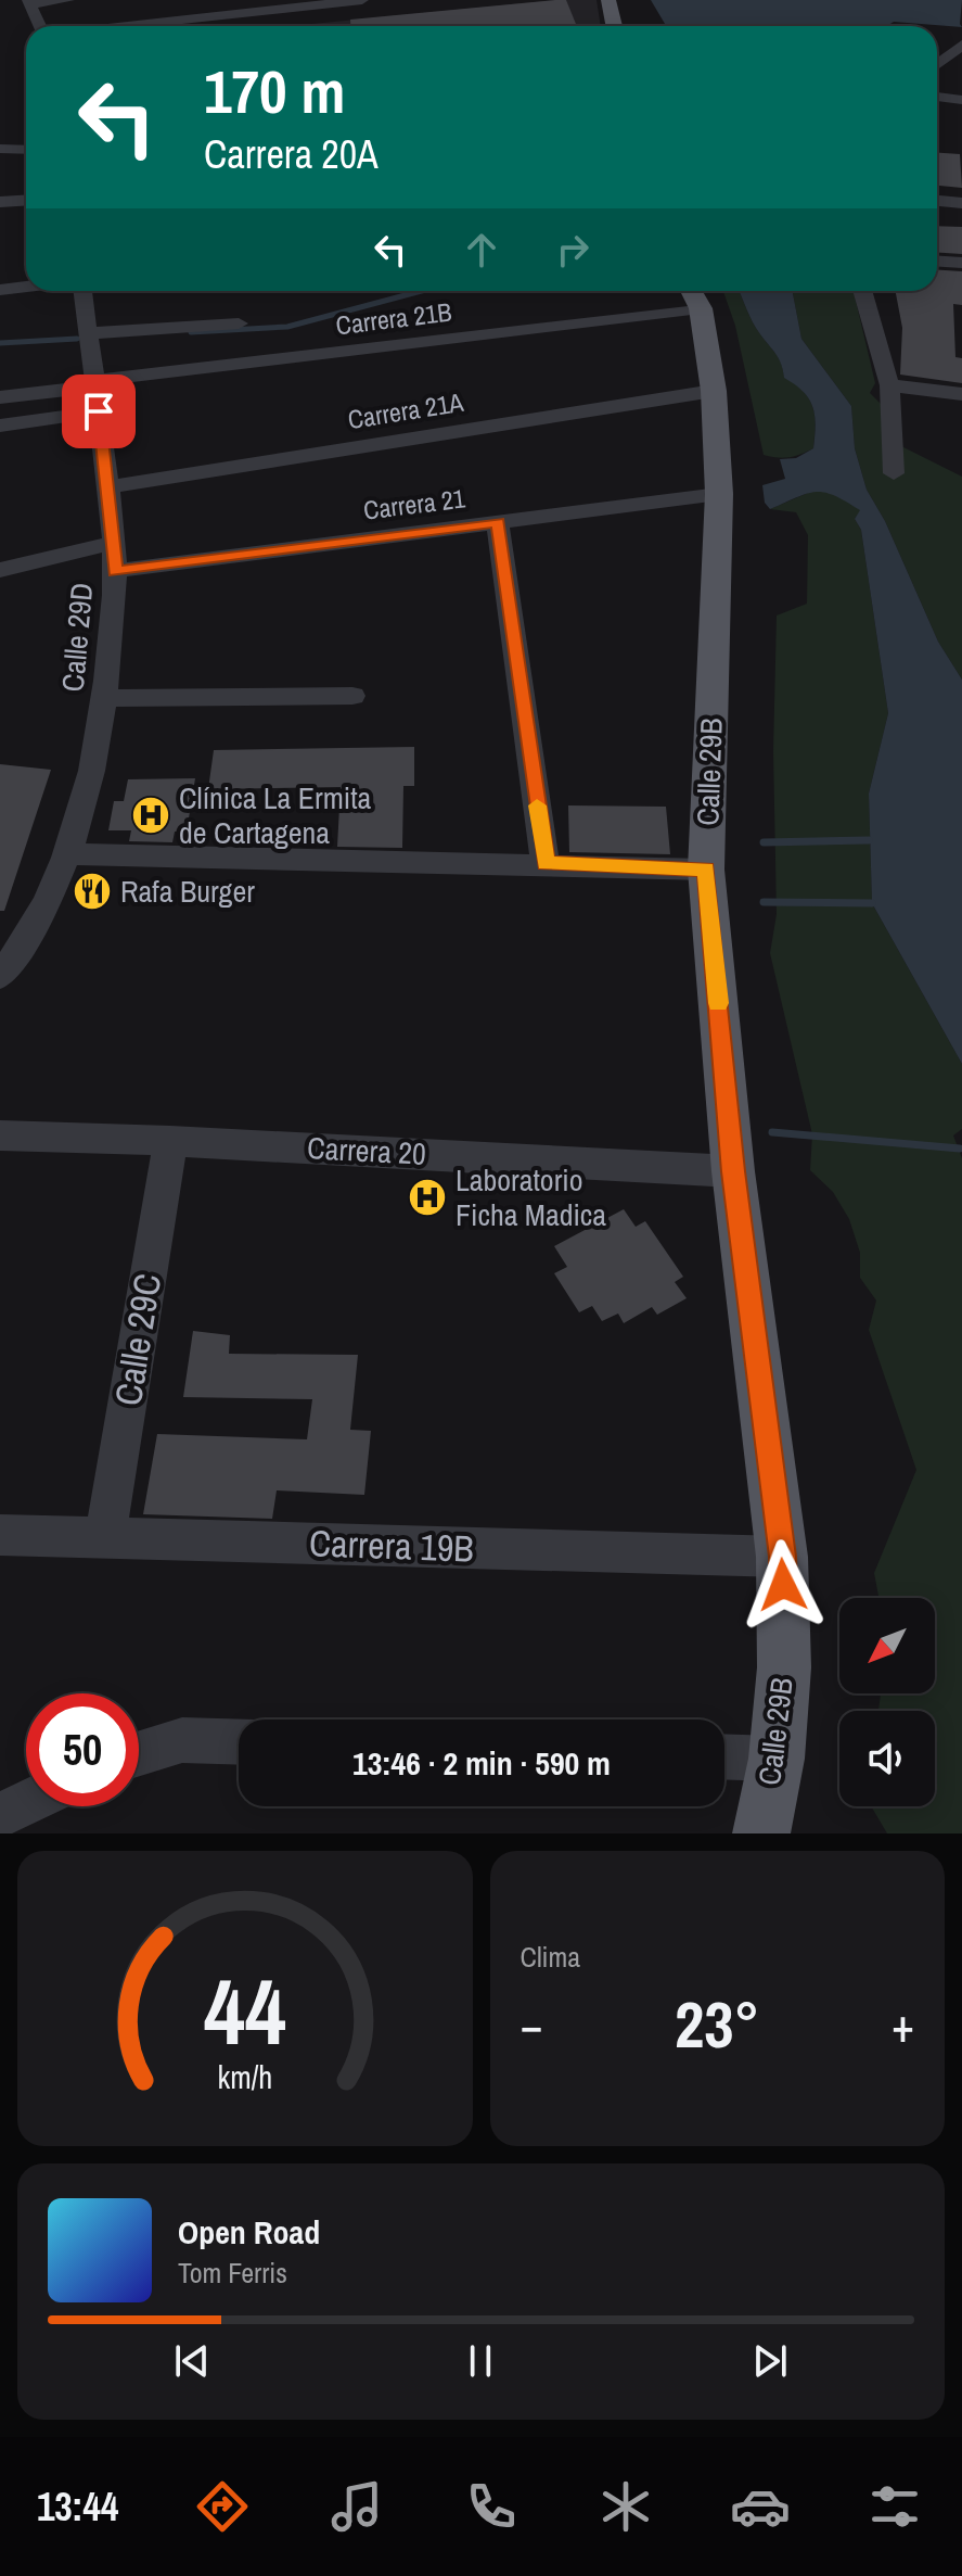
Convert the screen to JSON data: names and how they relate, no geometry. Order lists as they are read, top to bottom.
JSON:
{
  "streets": {
    "main road": ["Calle 29B"],
    "street": [
      "Carrera 21B",
      "Carrera 21A",
      "Carrera 21",
      "Calle 29D",
      "Carrera 20",
      "Calle 29C",
      "Carrera 19B"
    ]
  },
  "crossings": [
    ["Carrera 21B", "Calle 29D"],
    ["Carrera 21B", "Calle 29B"],
    ["Carrera 21A", "Calle 29D"],
    ["Carrera 21A", "Calle 29B"],
    ["Carrera 21", "Calle 29D"],
    ["Carrera 21", "Calle 29B"],
    ["Calle 29B", "Carrera 20"],
    ["Calle 29B", "Carrera 19B"],
    ["Carrera 20", "Calle 29C"],
    ["Calle 29C", "Carrera 19B"]
  ],
  "places": {
    "hospital": ["Clínica La Ermita de Cartagena", "Laboratorio Ficha Madica"],
    "restaurant": ["Rafa Burger"]
  },
  "north": "bottom left",
  "page": {
    "turn": ["170 m", "Carrera 20A"],
    "limit": "50",
    "trip": "13:46 · 2 min · 590 m",
    "tile": "Clima",
    "heat": ["−", "23°", "+"],
    "song": ["Open Road", "Tom Ferris"],
    "tabs": "13:44",
    "gauge": ["44", "km/h"]
  }
}
